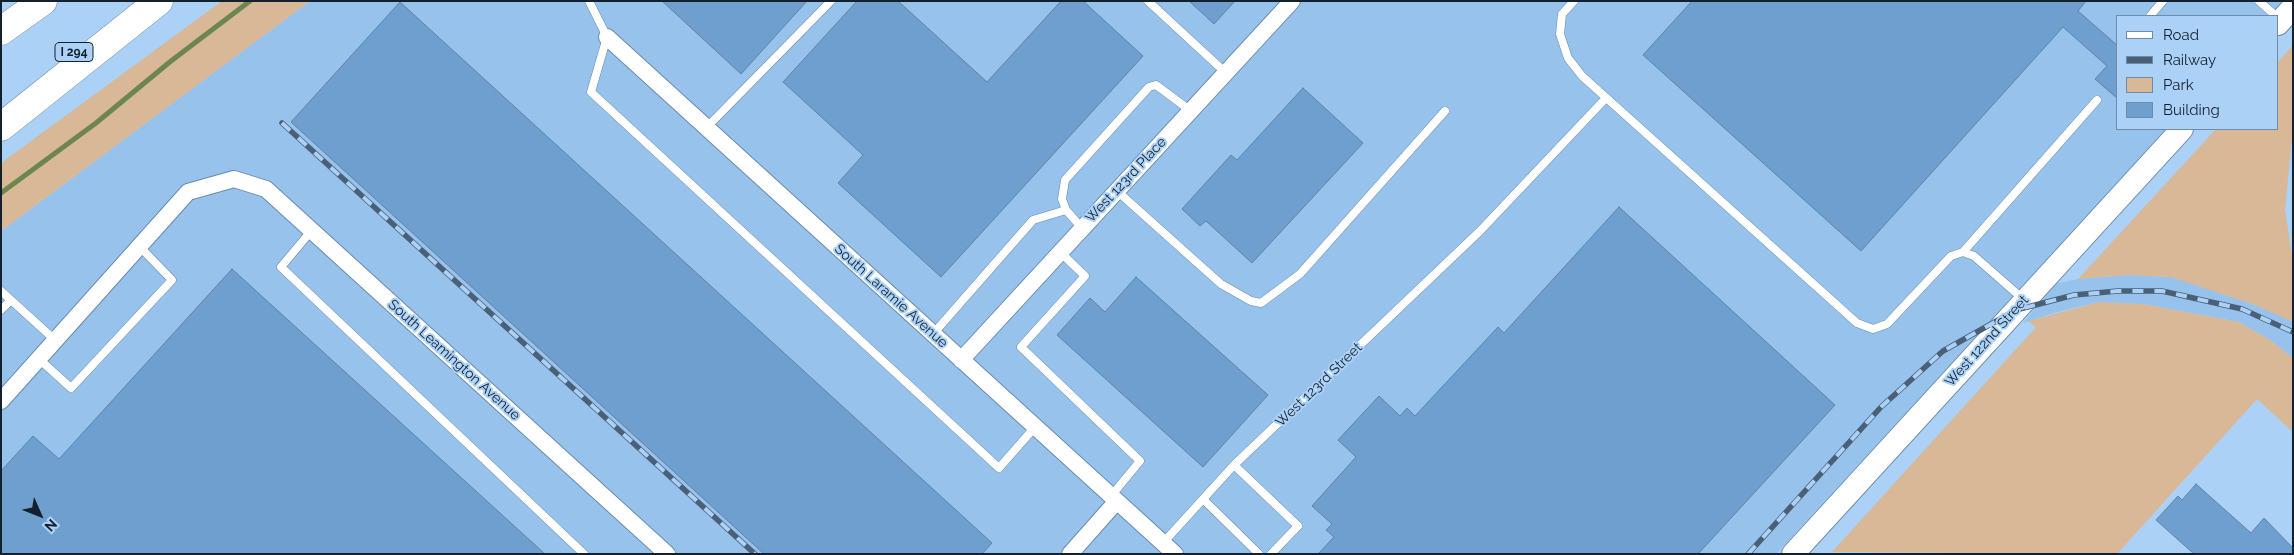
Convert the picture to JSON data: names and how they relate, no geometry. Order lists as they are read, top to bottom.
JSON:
{
  "streets": {
    "highway": ["I 294"],
    "street": [
      "West 123rd Place",
      "South Laramie Avenue",
      "West 122nd Street",
      "South Leamington Avenue"
    ],
    "lane": ["West 123rd Street"]
  },
  "crossings": [
    ["West 123rd Place", "South Laramie Avenue"],
    ["South Laramie Avenue", "West 123rd Street"]
  ],
  "legend": [
    "Road",
    "Railway",
    "Park",
    "Building"
  ],
  "north": "bottom right"
}
